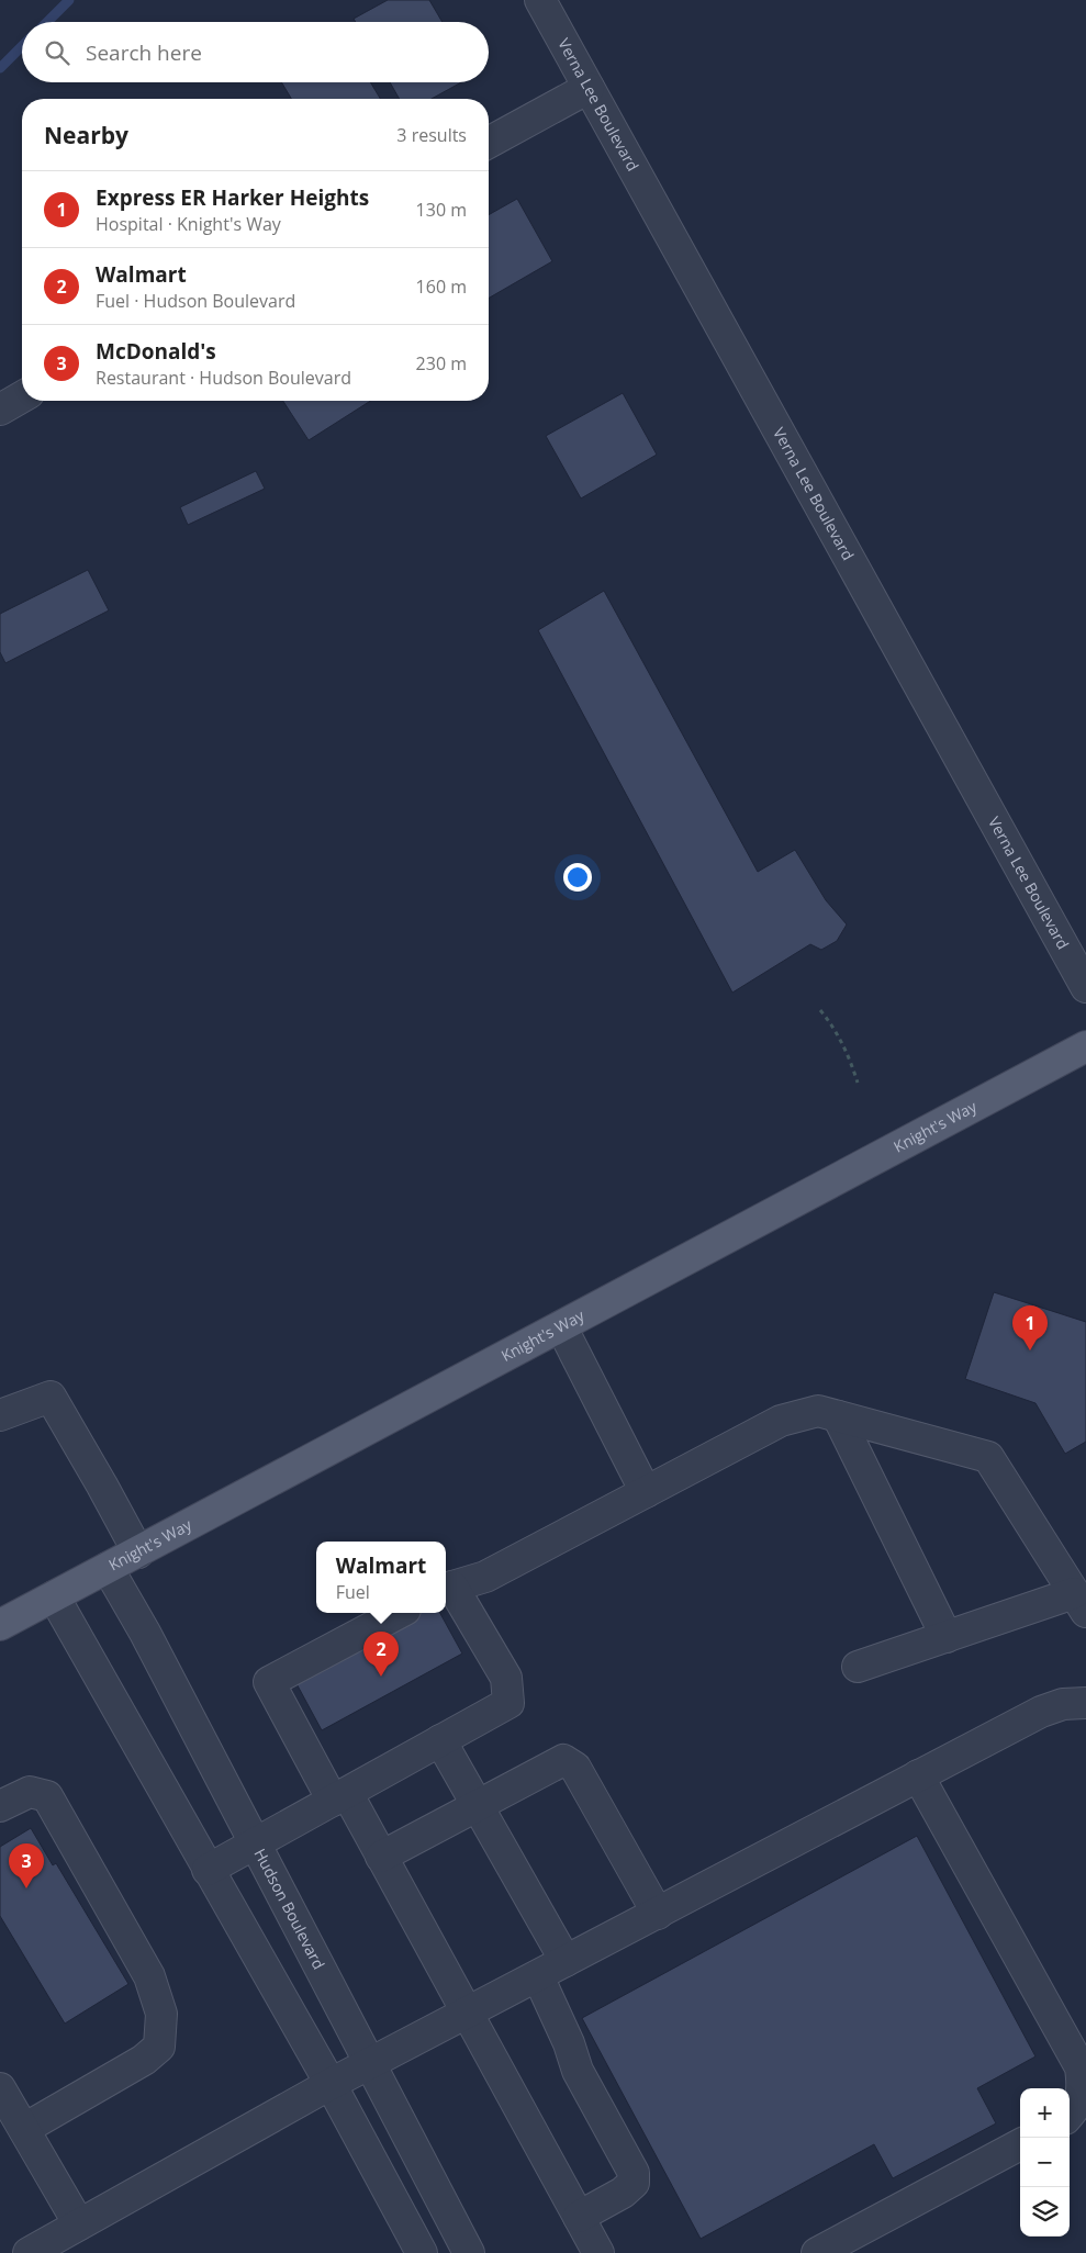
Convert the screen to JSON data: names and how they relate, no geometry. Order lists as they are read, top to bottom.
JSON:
{
  "streets": {
    "main road": ["Knight's Way"],
    "street": ["Verna Lee Boulevard", "Hudson Boulevard"]
  },
  "crossings": [
    ["Knight's Way", "Hudson Boulevard"]
  ],
  "page": {
    "search": "Search here",
    "heading": ["Nearby", "3 results"],
    "list": [
      {
        "mark": "1",
        "name": "Express ER Harker Heights",
        "note": "Hospital · Knight's Way",
        "value": "130 m"
      },
      {
        "mark": "2",
        "name": "Walmart",
        "note": "Fuel · Hudson Boulevard",
        "value": "160 m"
      },
      {
        "mark": "3",
        "name": "McDonald's",
        "note": "Restaurant · Hudson Boulevard",
        "value": "230 m"
      }
    ],
    "pins": ["1", "2", "3"],
    "popup": ["Walmart", "Fuel"],
    "map_buttons": ["+", "−"]
  }
}
